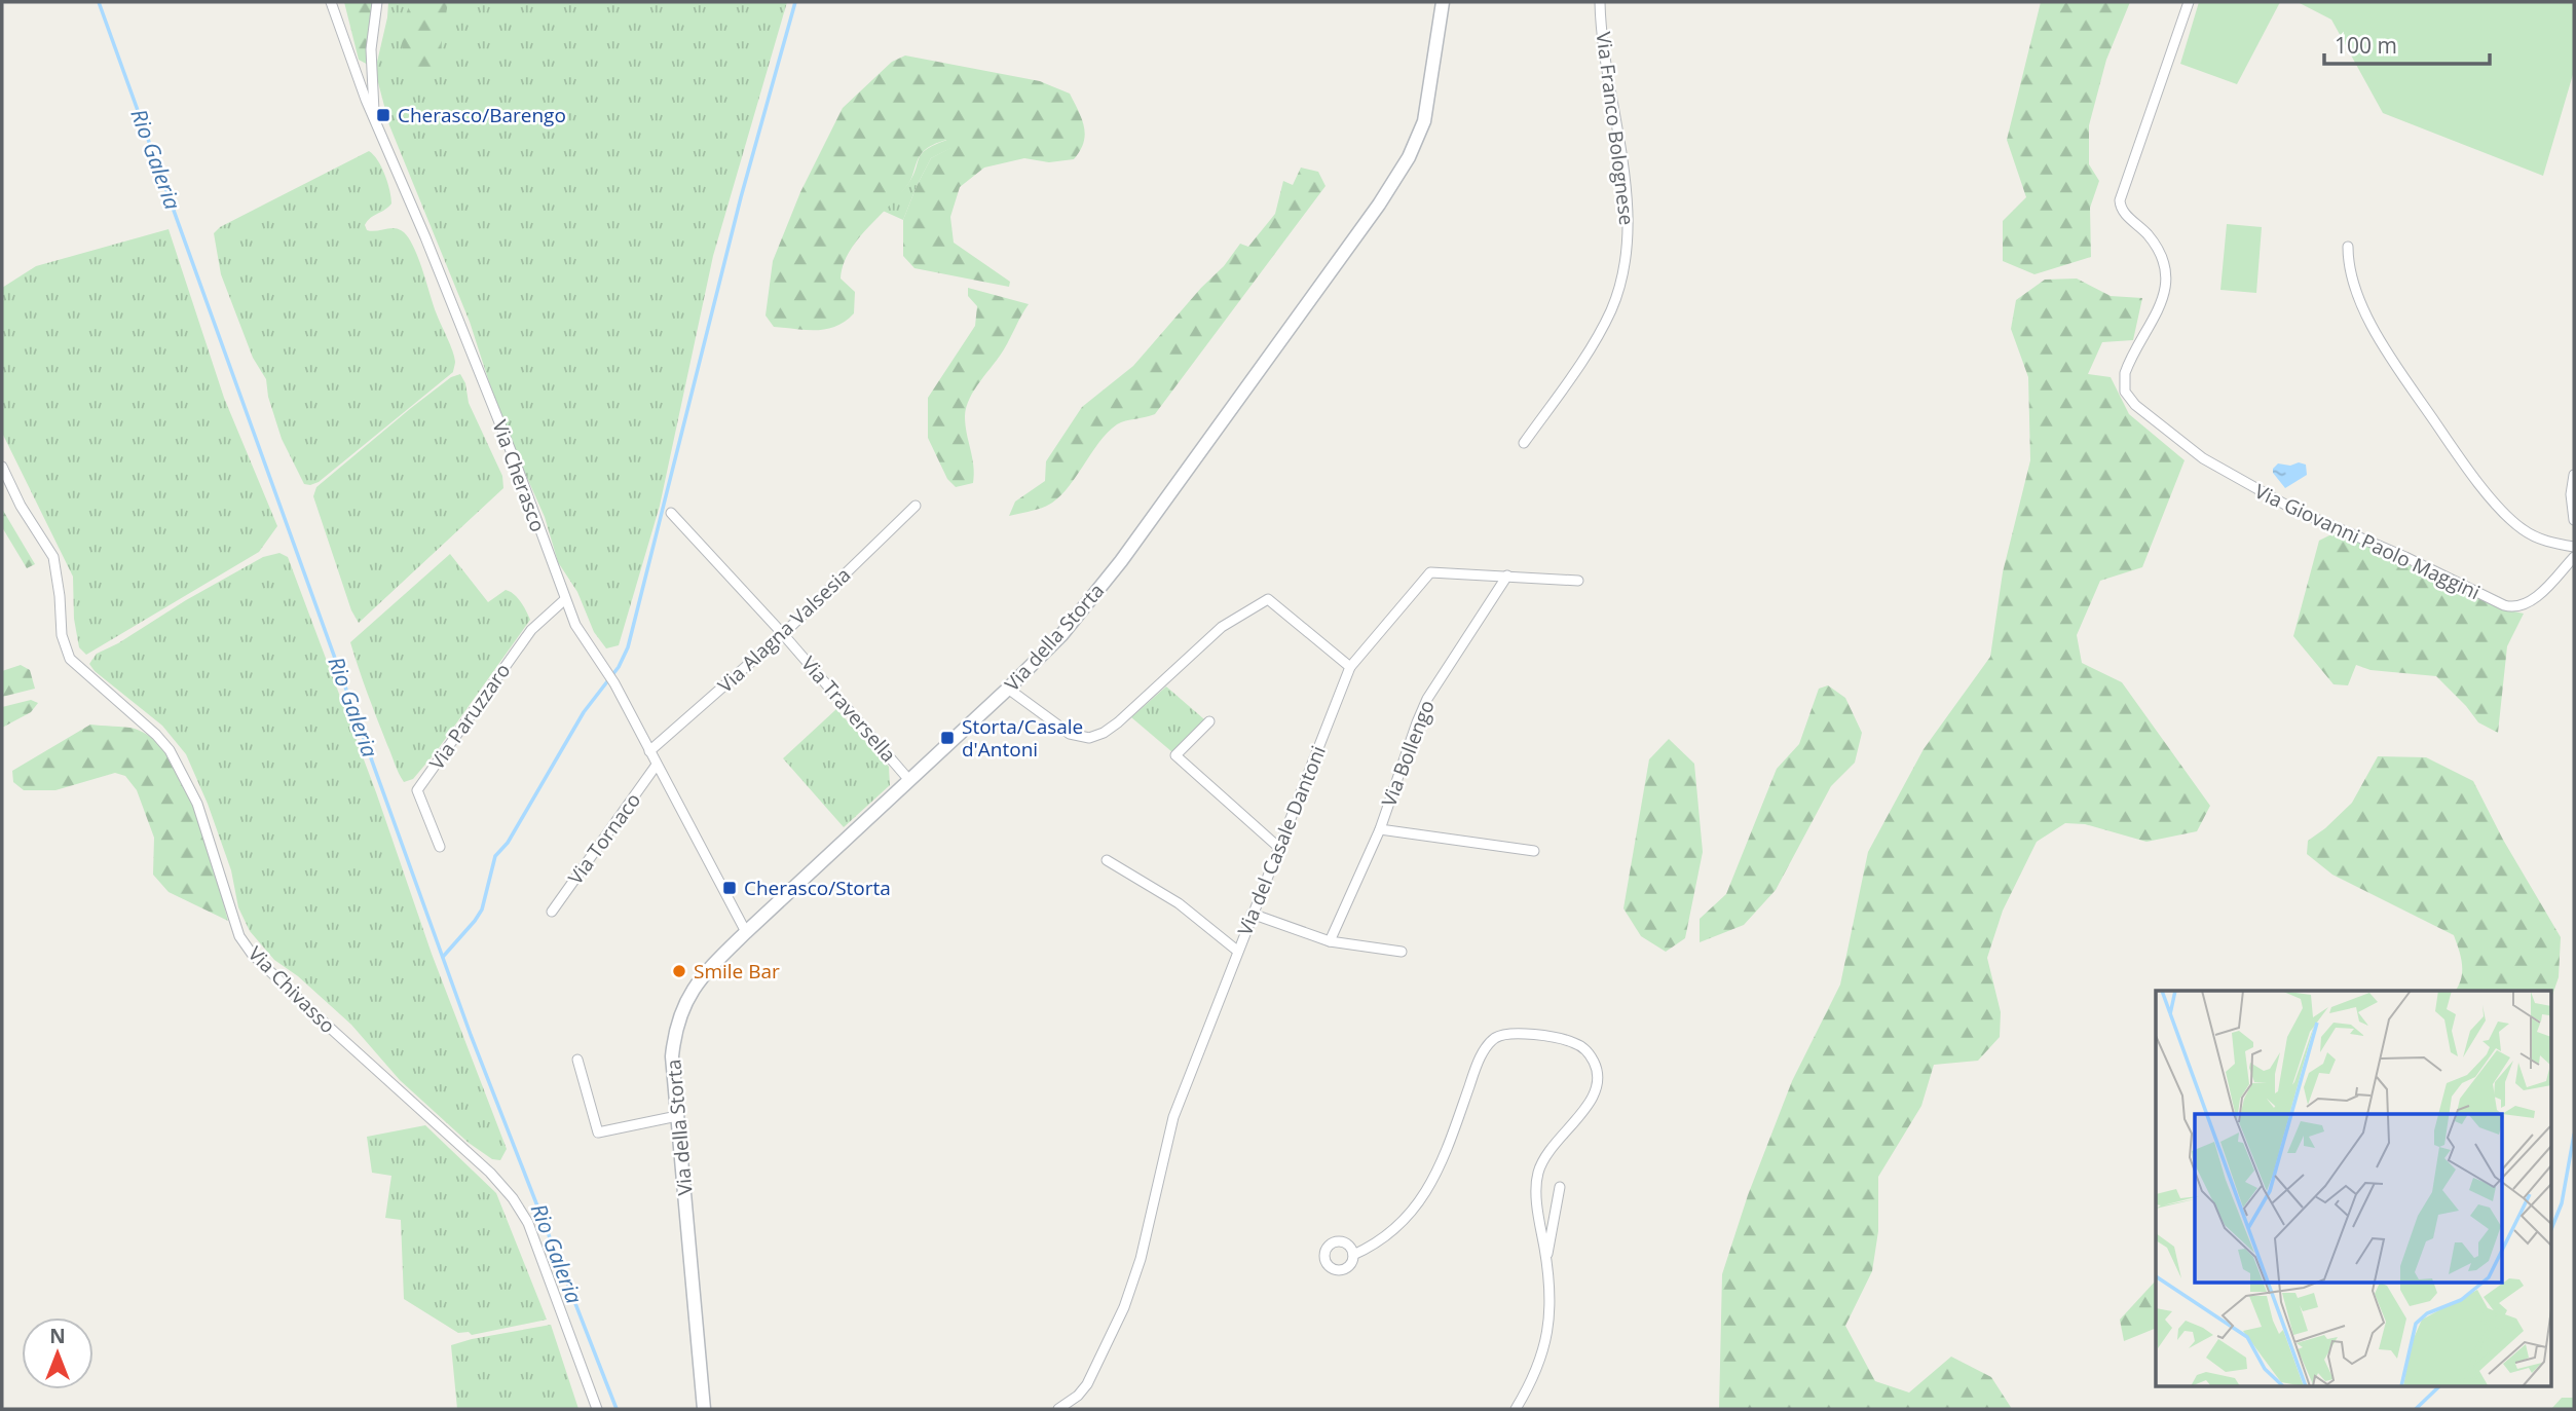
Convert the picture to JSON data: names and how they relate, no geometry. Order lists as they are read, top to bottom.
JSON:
{
  "streets": {
    "main road": ["Via della Storta"],
    "street": [
      "Via Franco Bolognese",
      "Via Cherasco",
      "Via Giovanni Paolo Maggini",
      "Via Alagna Valsesia",
      "Via Traversella",
      "Via Paruzzaro",
      "Via Bollengo",
      "Via Tornaco",
      "Via del Casale Dantoni",
      "Via Chivasso"
    ]
  },
  "crossings": [
    ["Via Cherasco", "Via Alagna Valsesia"],
    ["Via Cherasco", "Via della Storta"],
    ["Via Cherasco", "Via Paruzzaro"],
    ["Via Cherasco", "Via Tornaco"],
    ["Via Alagna Valsesia", "Via Traversella"],
    ["Via della Storta", "Via Traversella"],
    ["Via Bollengo", "Via del Casale Dantoni"]
  ],
  "water": ["Rio Galeria"],
  "places": {
    "transit": ["Cherasco/Barengo", "Storta/Casale d'Antoni", "Cherasco/Storta"],
    "other": ["Smile Bar"]
  },
  "scale_bar": "100 m",
  "north": "top"
}
